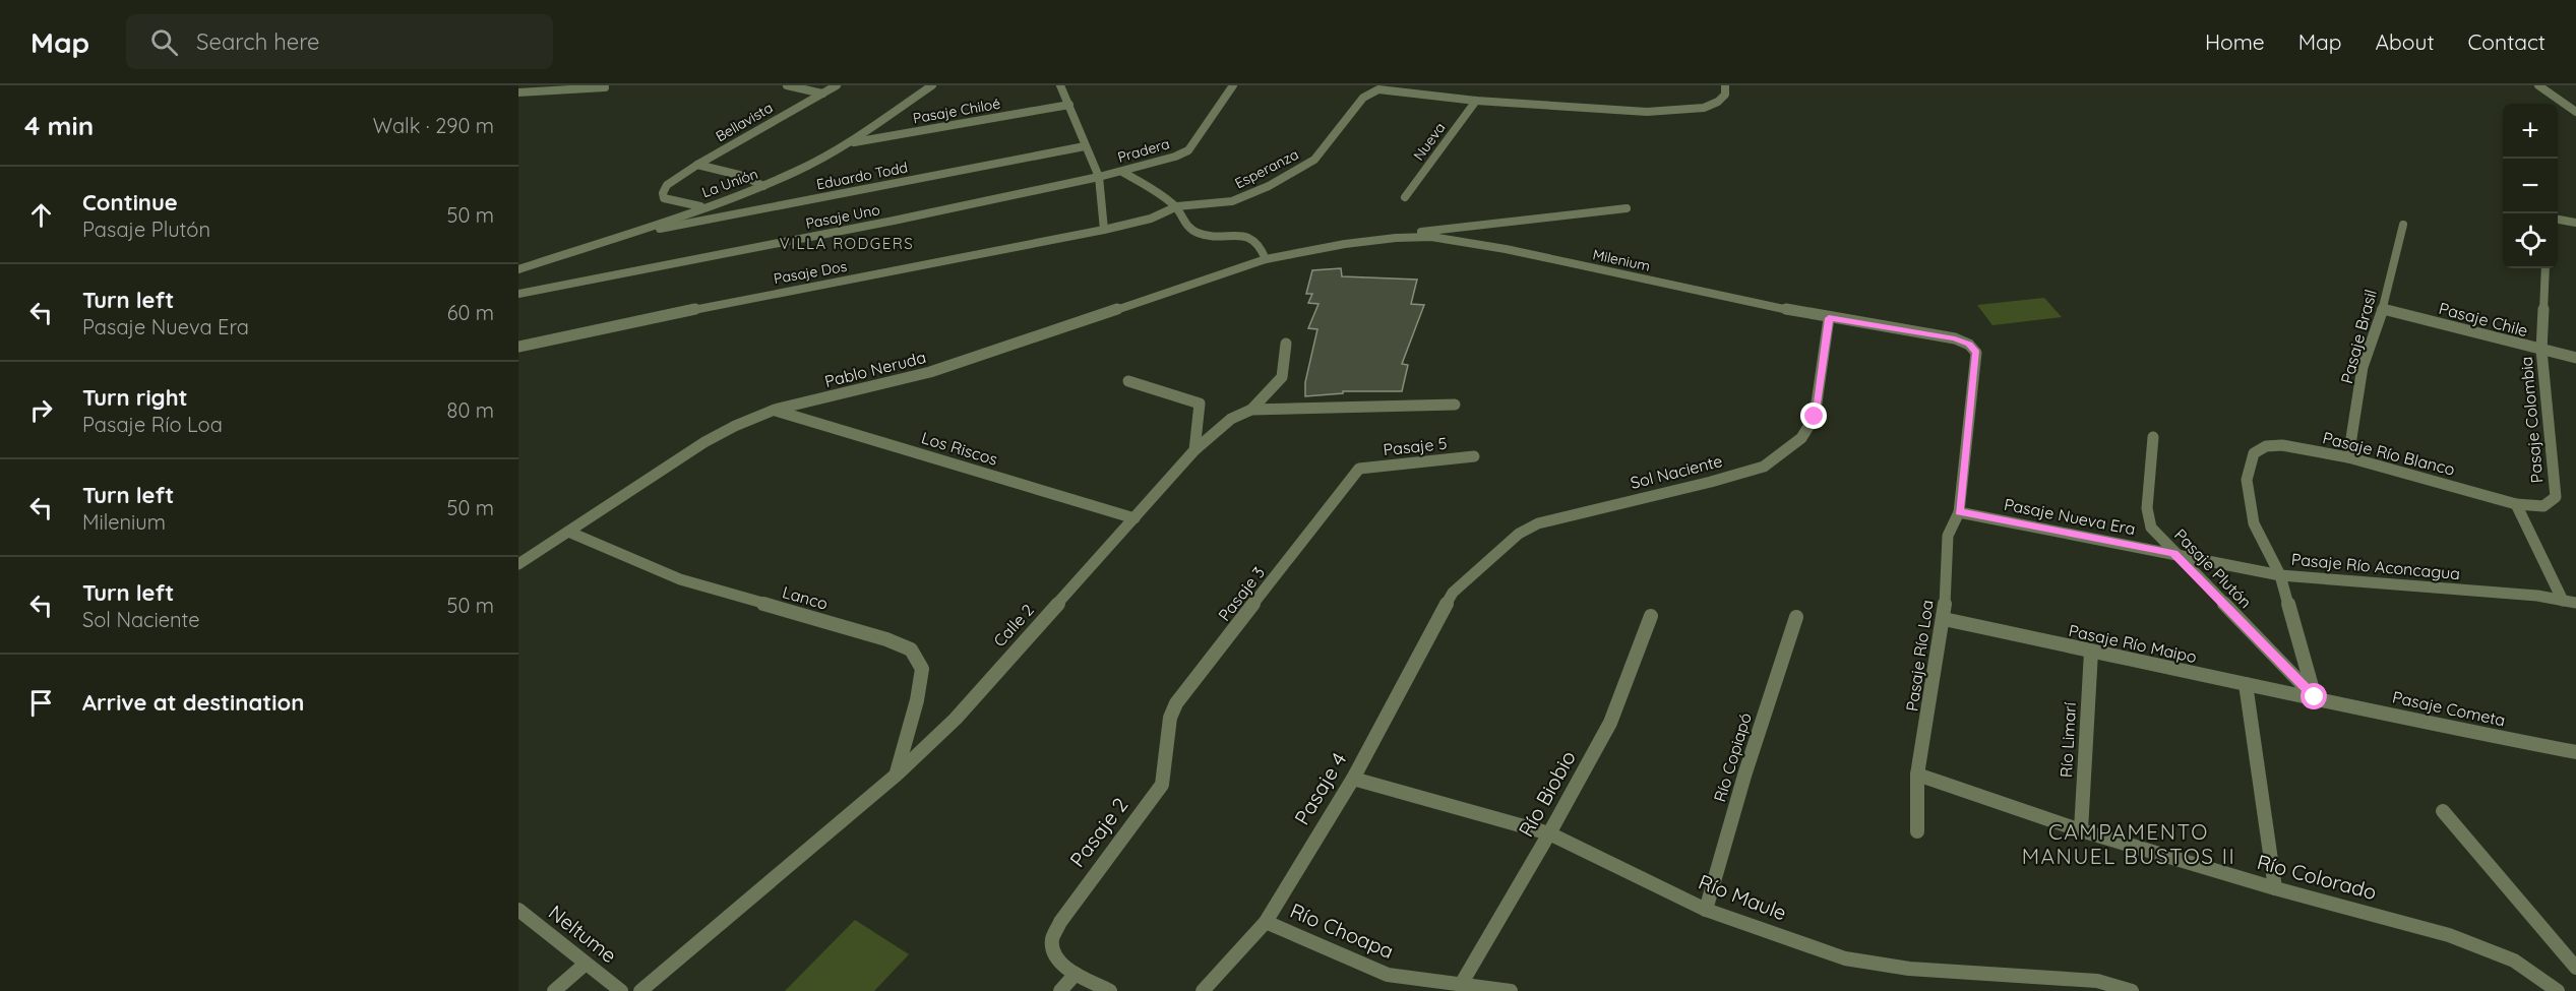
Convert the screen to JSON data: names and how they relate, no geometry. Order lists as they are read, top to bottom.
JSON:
{
  "streets": {
    "street": [
      "Pasaje Chiloé",
      "Bellavista",
      "Nueva",
      "Pradera",
      "Esperanza",
      "Eduardo Todd",
      "La Unión",
      "Pasaje Uno",
      "Milenium",
      "Pasaje Dos",
      "Pasaje Chile",
      "Pasaje Brasil",
      "Pablo Neruda",
      "Pasaje Colombia",
      "Pasaje 5",
      "Los Riscos",
      "Pasaje Río Blanco",
      "Sol Naciente",
      "Pasaje Nueva Era",
      "Pasaje Río Aconcagua",
      "Pasaje Plutón",
      "Pasaje 3",
      "Lanco",
      "Calle 2",
      "Pasaje Río Maipo",
      "Pasaje Río Loa",
      "Pasaje Cometa",
      "Río Limarí",
      "Río Copiapó",
      "Pasaje 4",
      "Río Biobio",
      "Pasaje 2",
      "Río Colorado",
      "Río Maule",
      "Río Choapa",
      "Neltume"
    ]
  },
  "crossings": [
    ["Pasaje Chiloé", "La Unión"],
    ["Bellavista", "La Unión"],
    ["Nueva", "Esperanza"],
    ["Pradera", "Pasaje Uno"],
    ["Esperanza", "Pasaje Dos"],
    ["Eduardo Todd", "La Unión"],
    ["Milenium", "Pablo Neruda"],
    ["Milenium", "Sol Naciente"],
    ["Milenium", "Pasaje Río Loa"],
    ["Pasaje Chile", "Pasaje Brasil"],
    ["Pasaje Chile", "Pasaje Colombia"],
    ["Pasaje Brasil", "Pasaje Río Blanco"],
    ["Pablo Neruda", "Los Riscos"],
    ["Pablo Neruda", "Lanco"],
    ["Pasaje Colombia", "Pasaje Río Blanco"],
    ["Pasaje Colombia", "Pasaje Río Aconcagua"],
    ["Pasaje 5", "Pasaje 3"],
    ["Los Riscos", "Calle 2"],
    ["Pasaje Río Blanco", "Pasaje Río Aconcagua"],
    ["Sol Naciente", "Pasaje 4"],
    ["Pasaje Nueva Era", "Pasaje Río Aconcagua"],
    ["Pasaje Nueva Era", "Pasaje Plutón"],
    ["Pasaje Nueva Era", "Pasaje Río Loa"],
    ["Pasaje Río Aconcagua", "Pasaje Plutón"],
    ["Pasaje Plutón", "Pasaje Río Maipo"],
    ["Pasaje Plutón", "Pasaje Cometa"],
    ["Pasaje 3", "Pasaje 2"],
    ["Lanco", "Calle 2"],
    ["Pasaje Río Maipo", "Pasaje Río Loa"],
    ["Pasaje Río Maipo", "Pasaje Cometa"],
    ["Pasaje Río Maipo", "Río Limarí"],
    ["Pasaje Río Loa", "Río Colorado"],
    ["Río Limarí", "Río Colorado"],
    ["Río Copiapó", "Río Maule"],
    ["Pasaje 4", "Río Maule"],
    ["Pasaje 4", "Río Choapa"],
    ["Río Biobio", "Río Maule"],
    ["Río Biobio", "Río Choapa"]
  ],
  "districts": ["VILLA RODGERS", "CAMPAMENTO MANUEL BUSTOS II"],
  "page": {
    "header": "Map",
    "search": "Search here",
    "nav": [
      "Home",
      "Map",
      "About",
      "Contact"
    ],
    "heading": ["4 min", "Walk · 290 m"],
    "map_buttons": ["+", "−"],
    "list": [
      ["Continue", "Pasaje Plutón", "50 m"],
      ["Turn left", "Pasaje Nueva Era", "60 m"],
      ["Turn right", "Pasaje Río Loa", "80 m"],
      ["Turn left", "Milenium", "50 m"],
      ["Turn left", "Sol Naciente", "50 m"],
      "Arrive at destination"
    ]
  }
}
